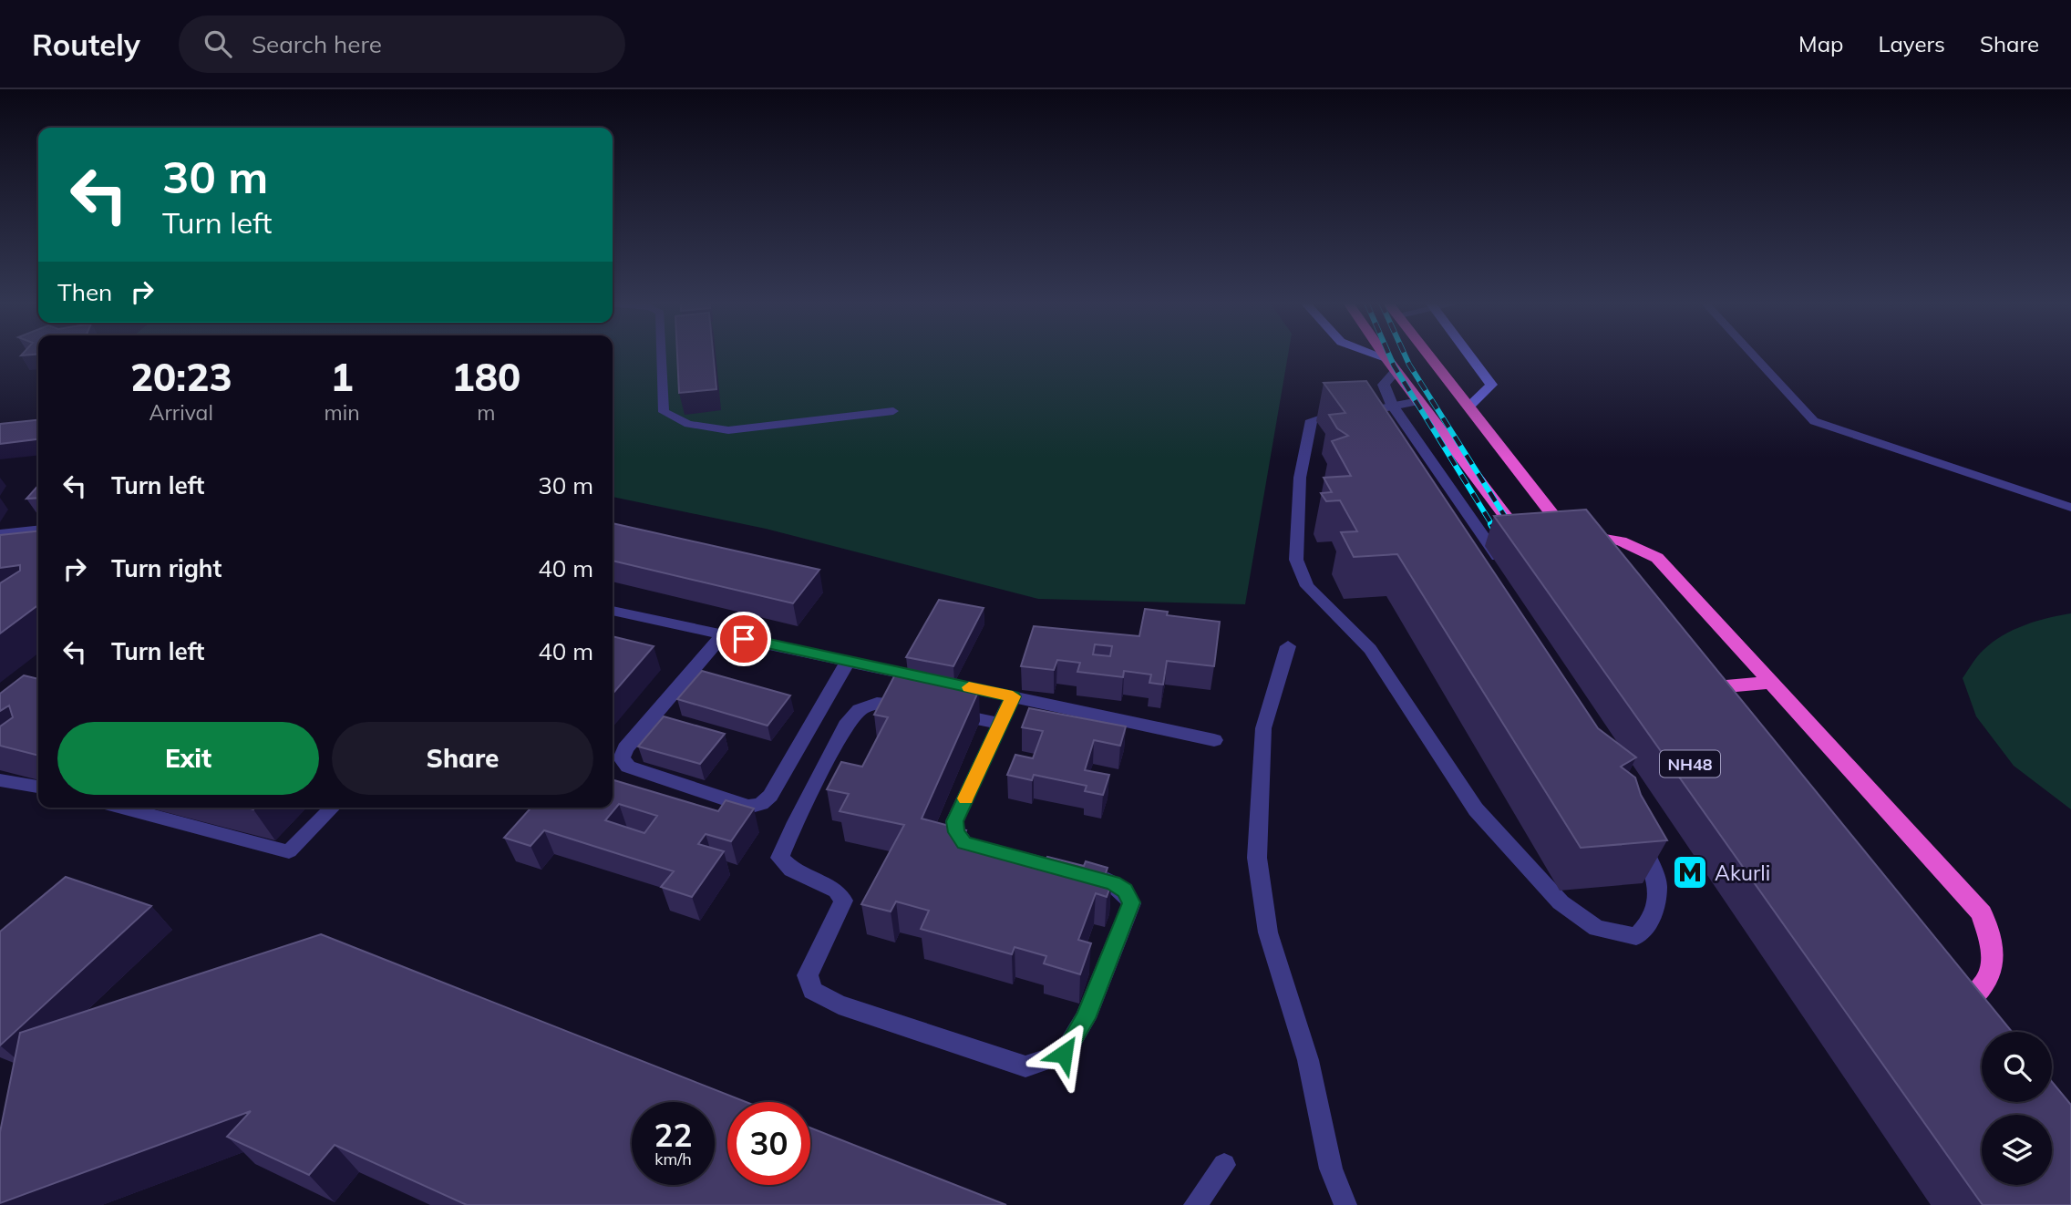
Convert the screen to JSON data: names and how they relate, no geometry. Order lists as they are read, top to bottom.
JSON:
{
  "places": {
    "metro station": ["Akurli"]
  },
  "page": {
    "header": "Routely",
    "search": "Search here",
    "nav": ["Map", "Layers", "Share"],
    "turn": ["30 m", "Turn left"],
    "then": "Then",
    "eta": [
      "20:23",
      "Arrival",
      "1",
      "min",
      "180",
      "m"
    ],
    "list": [
      {
        "name": "Turn left",
        "value": "30 m"
      },
      {
        "name": "Turn right",
        "value": "40 m"
      },
      {
        "name": "Turn left",
        "value": "40 m"
      }
    ],
    "buttons": ["Exit", "Share"],
    "speed": "22 km/h",
    "limit": "30"
  }
}
